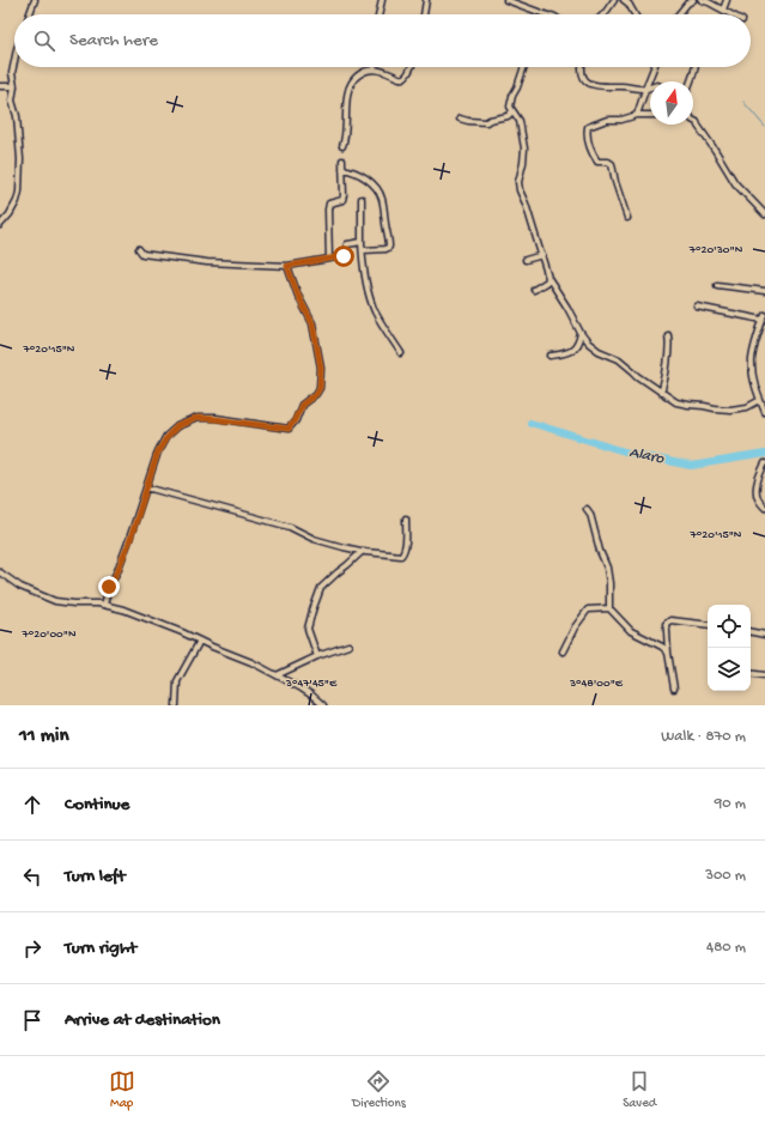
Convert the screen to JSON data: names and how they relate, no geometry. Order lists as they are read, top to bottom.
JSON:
{
  "water": ["Alaro"],
  "north": "top",
  "page": {
    "search": "Search here",
    "heading": ["11 min", "Walk · 870 m"],
    "list": [
      ["Continue", "90 m"],
      ["Turn left", "300 m"],
      ["Turn right", "480 m"],
      "Arrive at destination"
    ],
    "nav": ["Map", "Directions", "Saved"]
  },
  "coordinates": [
    "7°20'30\"N",
    "7°20'15\"N",
    "7°20'00\"N",
    "3°47'45\"E",
    "3°48'00\"E"
  ]
}
